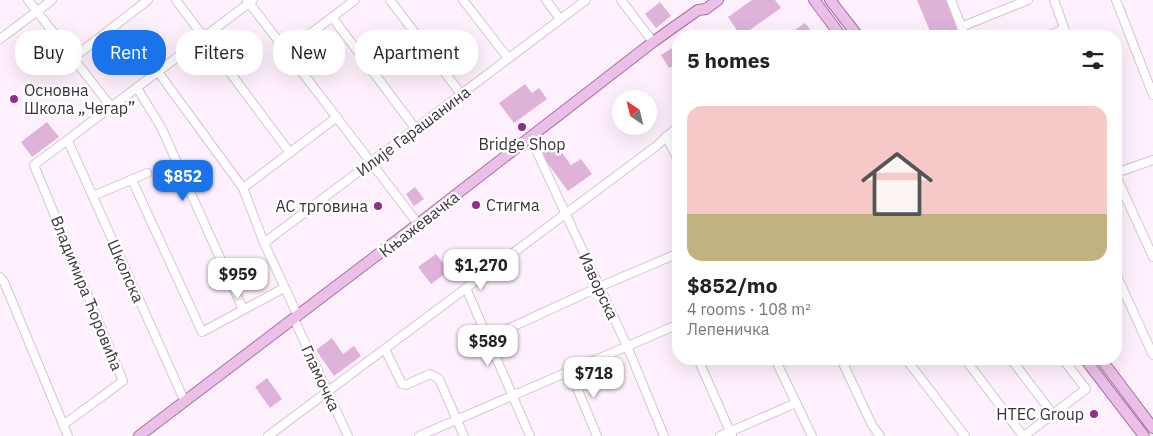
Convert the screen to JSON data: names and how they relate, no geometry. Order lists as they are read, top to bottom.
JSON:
{
  "streets": {
    "main road": ["Књажевачка"],
    "street": [
      "Илије Гарашанина",
      "Школска",
      "Изворска",
      "Владимира Ћоровића",
      "Гламочка"
    ]
  },
  "crossings": [
    ["Илије Гарашанина", "Гламочка"],
    ["Књажевачка", "Школска"],
    ["Књажевачка", "Изворска"],
    ["Књажевачка", "Гламочка"],
    ["Школска", "Владимира Ћоровића"]
  ],
  "places": [
    "Основна Школа „Чегар”",
    "Bridge Shop",
    "Стигма",
    "АС трговина",
    "HTEC Group"
  ],
  "north": "top left",
  "page": {
    "chip": [
      "Buy",
      "Rent",
      "Filters",
      "New",
      "Apartment"
    ],
    "heading": "5 homes",
    "list": [
      {
        "name": "$852/mo",
        "note": "4 rooms · 108 m² · Лепеничка"
      }
    ],
    "price": [
      "$852",
      "$1,270",
      "$959",
      "$589",
      "$718"
    ]
  }
}
